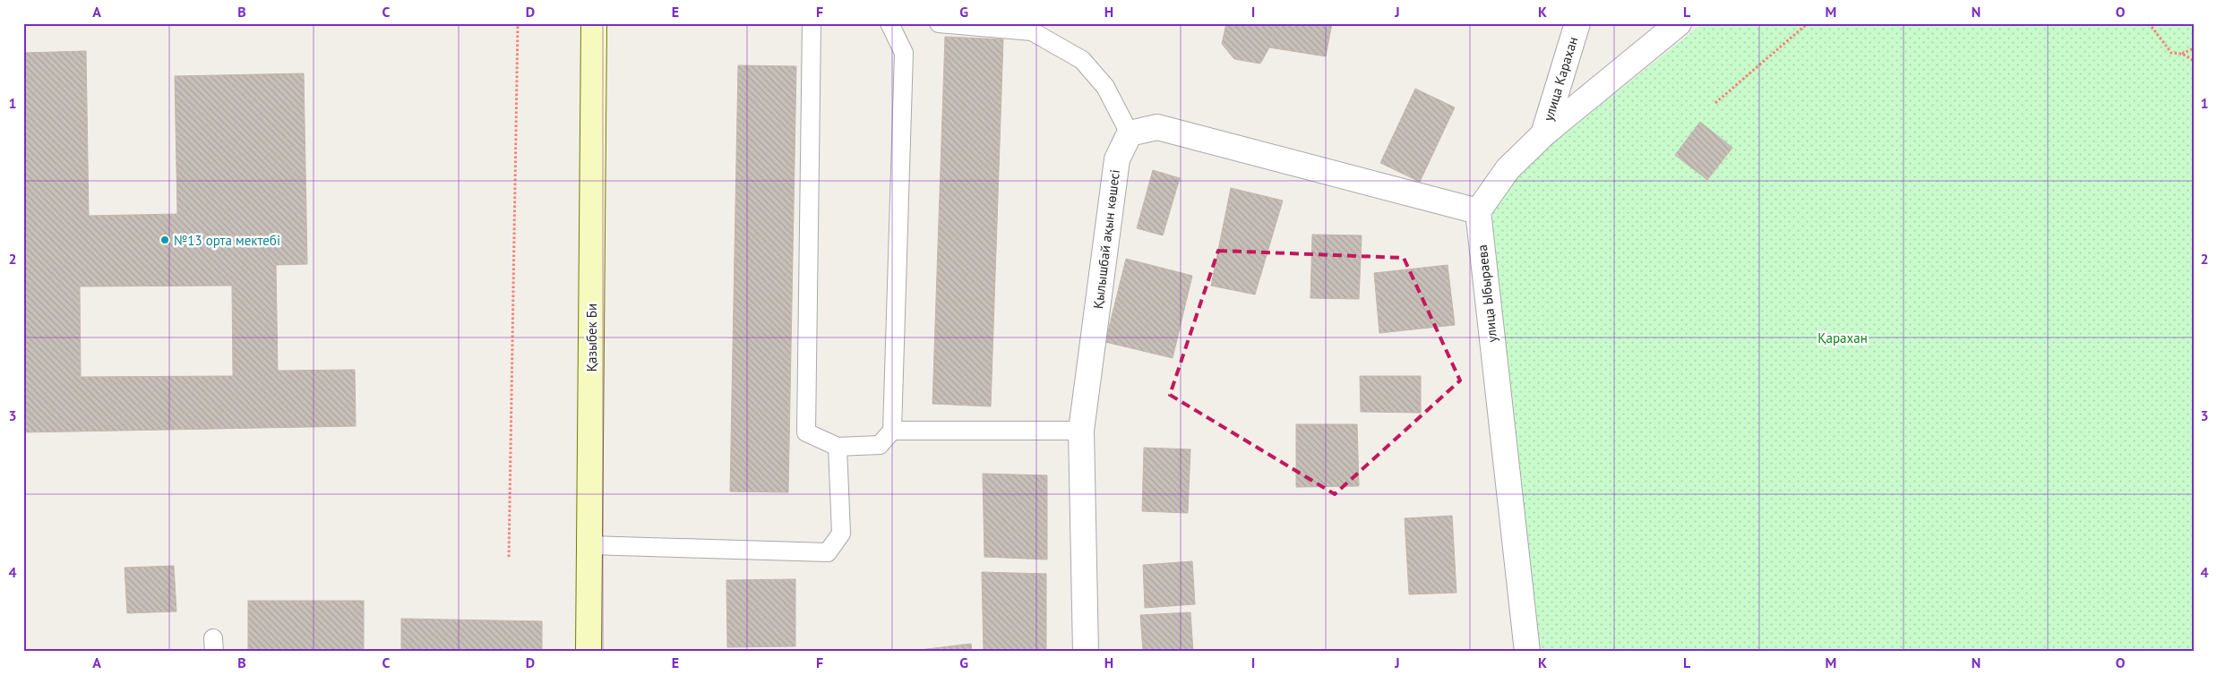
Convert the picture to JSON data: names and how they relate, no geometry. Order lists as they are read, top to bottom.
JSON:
{
  "streets": {
    "street": [
      "улица Карахан",
      "Қылышбай ақын көшесі",
      "улица Ыбыраева",
      "Қазыбек Би"
    ]
  },
  "parks": ["Қарахан"],
  "places": ["№13 орта мектебі"],
  "grid": {
    "columns": [
      "A",
      "B",
      "C",
      "D",
      "E",
      "F",
      "G",
      "H",
      "I",
      "J",
      "K",
      "L",
      "M",
      "N",
      "O"
    ],
    "rows": [
      "1",
      "2",
      "3",
      "4"
    ]
  }
}
